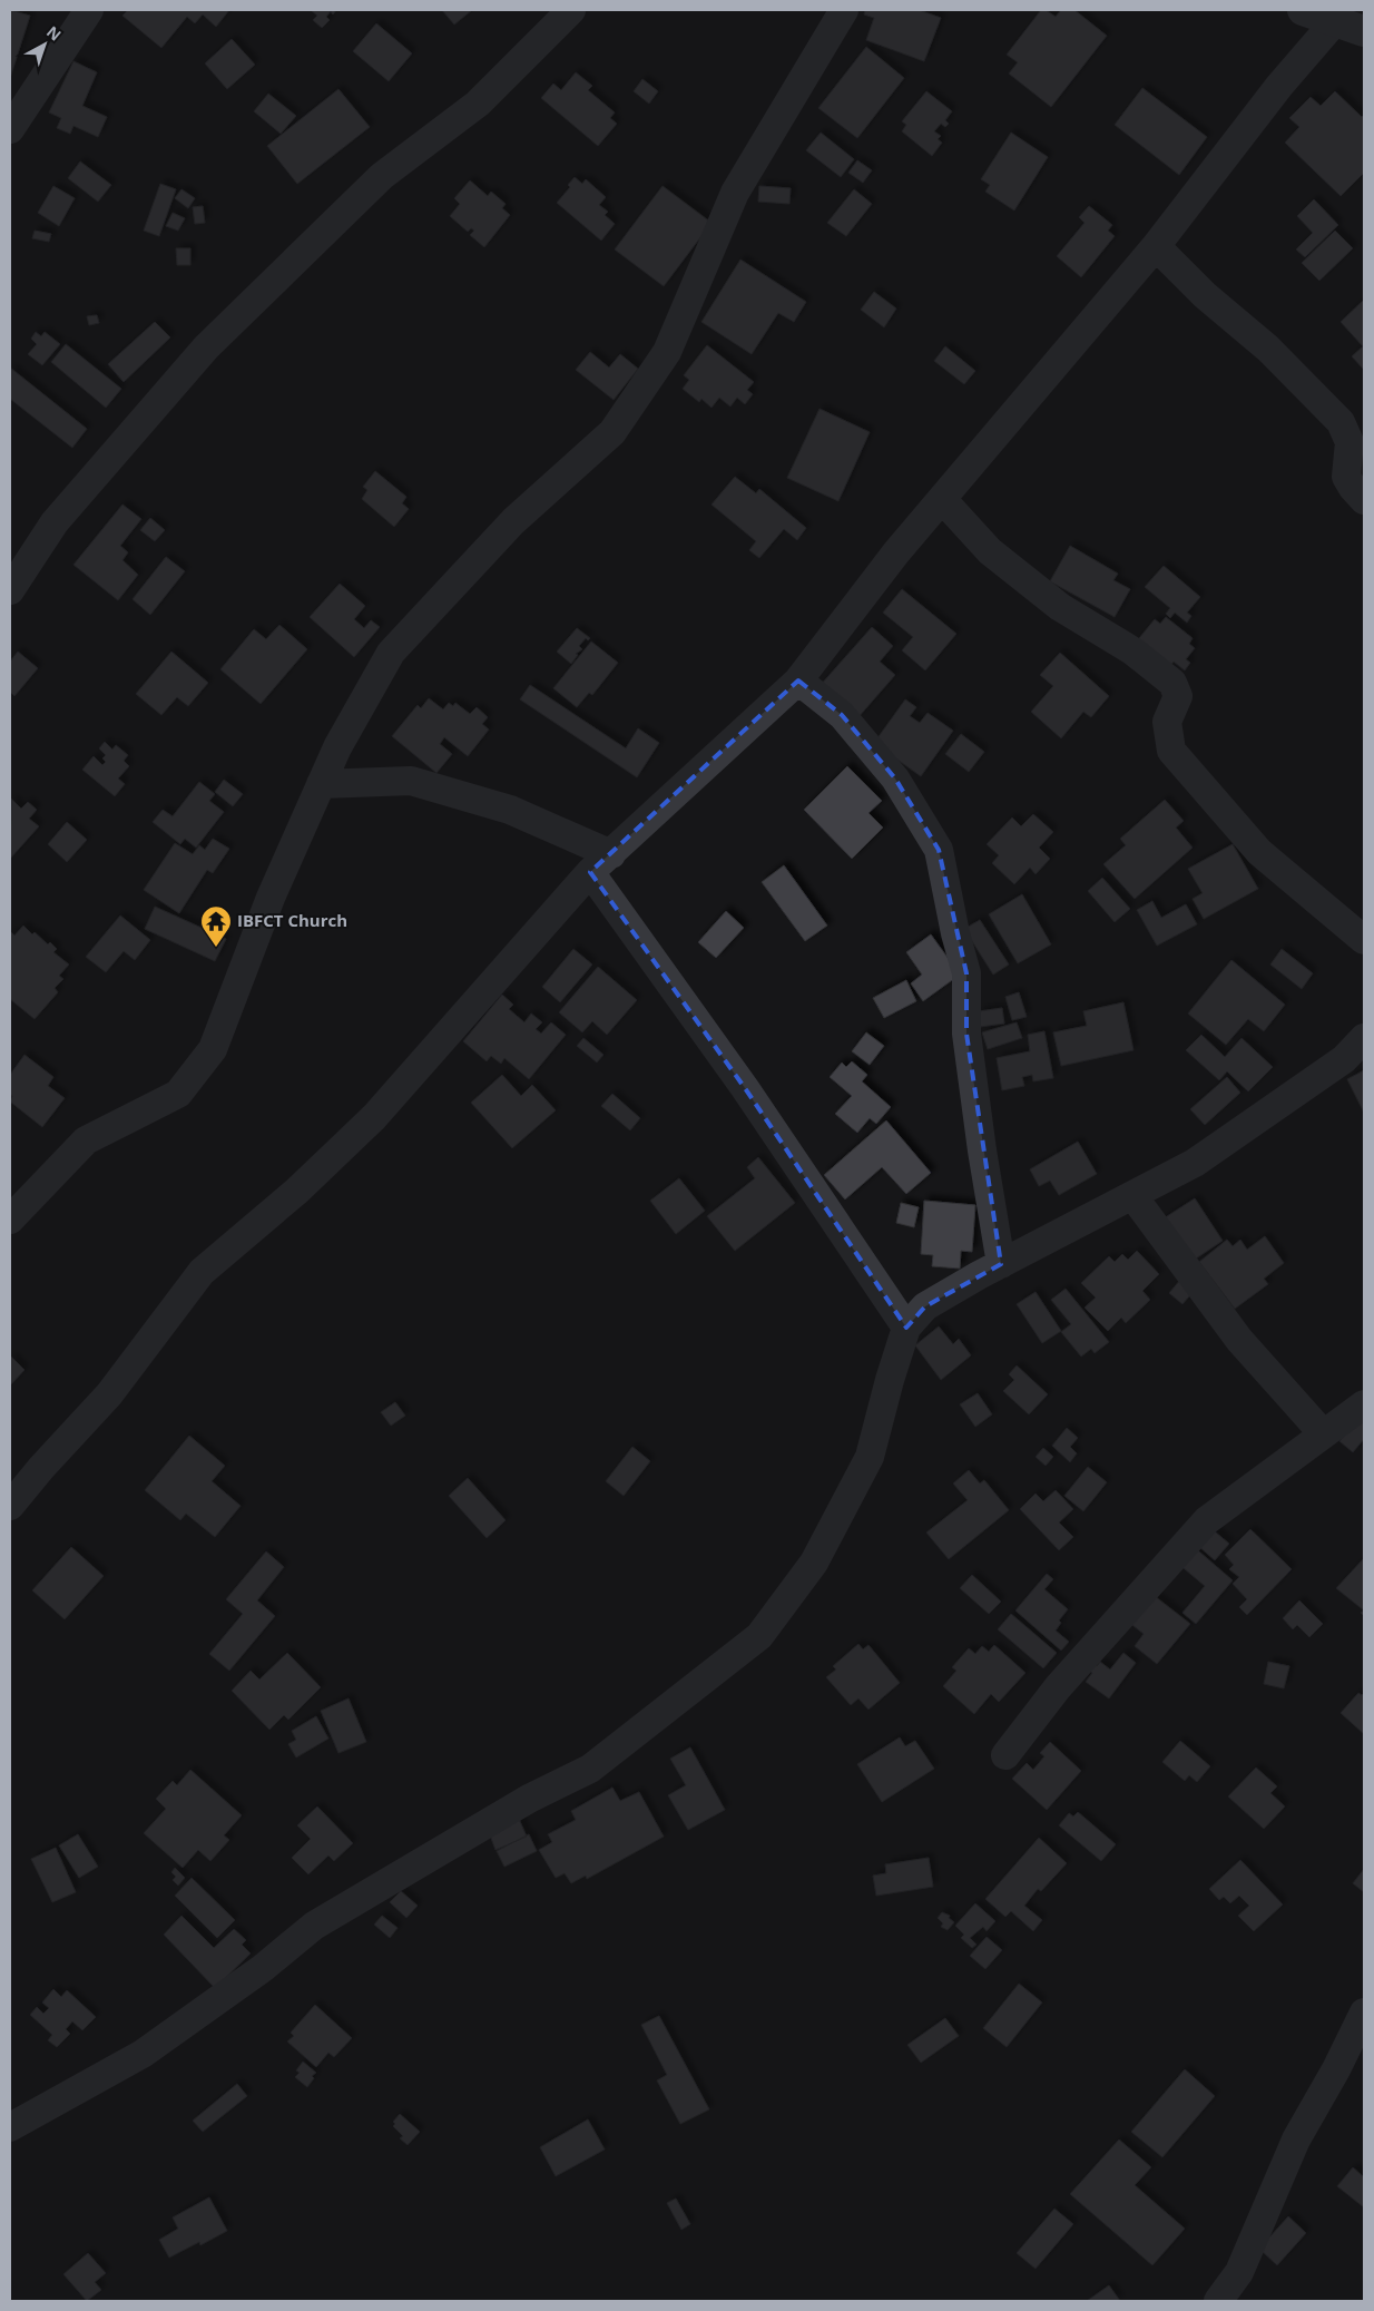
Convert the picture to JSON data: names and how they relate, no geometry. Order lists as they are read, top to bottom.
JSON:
{
  "places": {
    "temple": ["IBFCT Church"]
  },
  "north": "top right"
}
